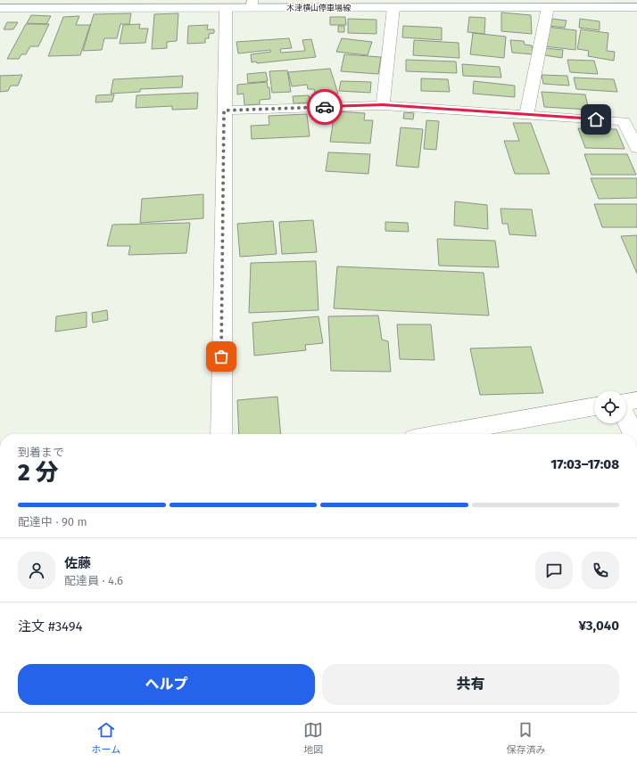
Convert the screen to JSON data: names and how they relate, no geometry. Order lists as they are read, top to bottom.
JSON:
{
  "streets": {
    "street": ["木津横山停車場線"]
  },
  "page": {
    "heading": ["2 分", "到着まで", "17:03–17:08"],
    "panel": [
      "佐藤",
      "配達員 · 4.6",
      "注文 #3494",
      "¥3,040"
    ],
    "bar": "配達中 · 90 m",
    "buttons": ["ヘルプ", "共有"],
    "tabs": ["ホーム", "地図", "保存済み"]
  }
}
